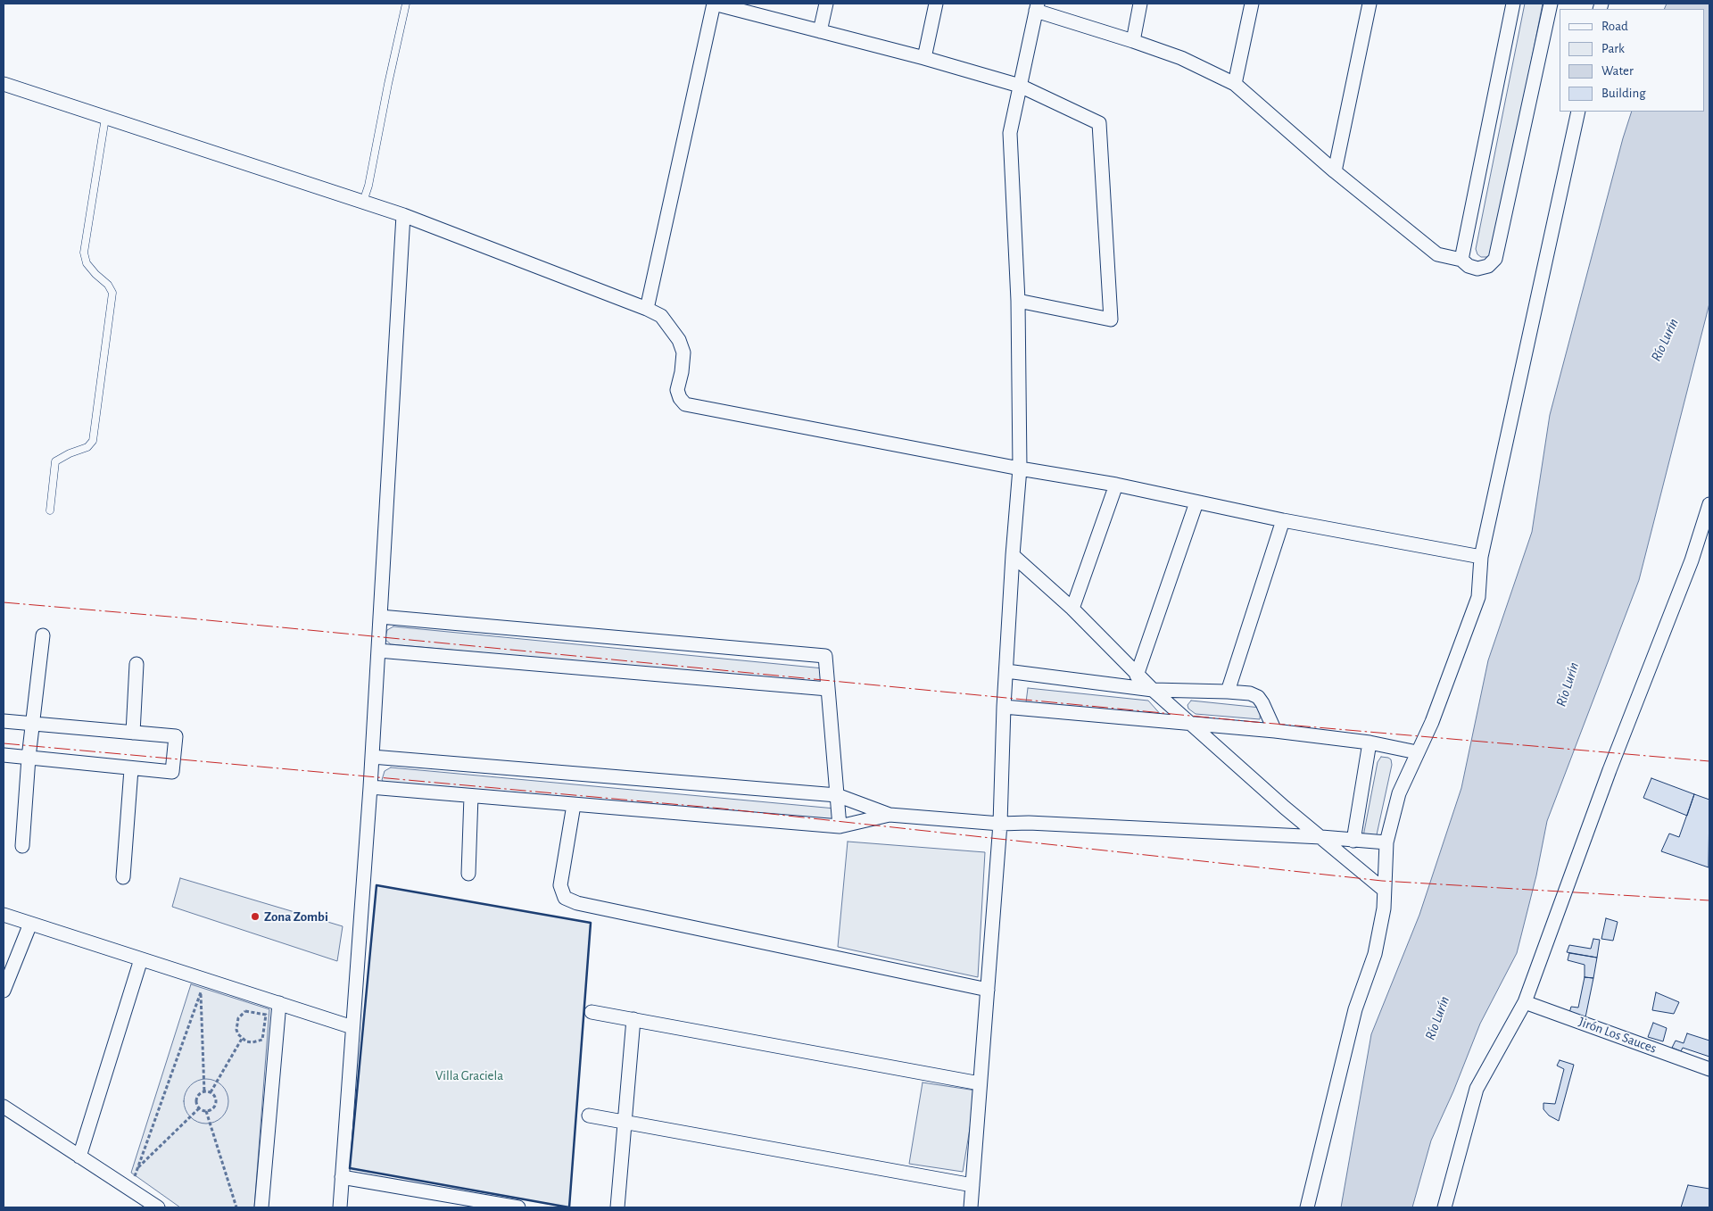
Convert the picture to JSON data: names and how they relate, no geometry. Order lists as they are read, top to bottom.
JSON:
{
  "streets": {
    "street": ["Jirón Los Sauces"]
  },
  "water": ["Río Lurín"],
  "parks": ["Villa Graciela"],
  "places": ["Zona Zombi"],
  "legend": [
    "Road",
    "Park",
    "Water",
    "Building"
  ]
}
